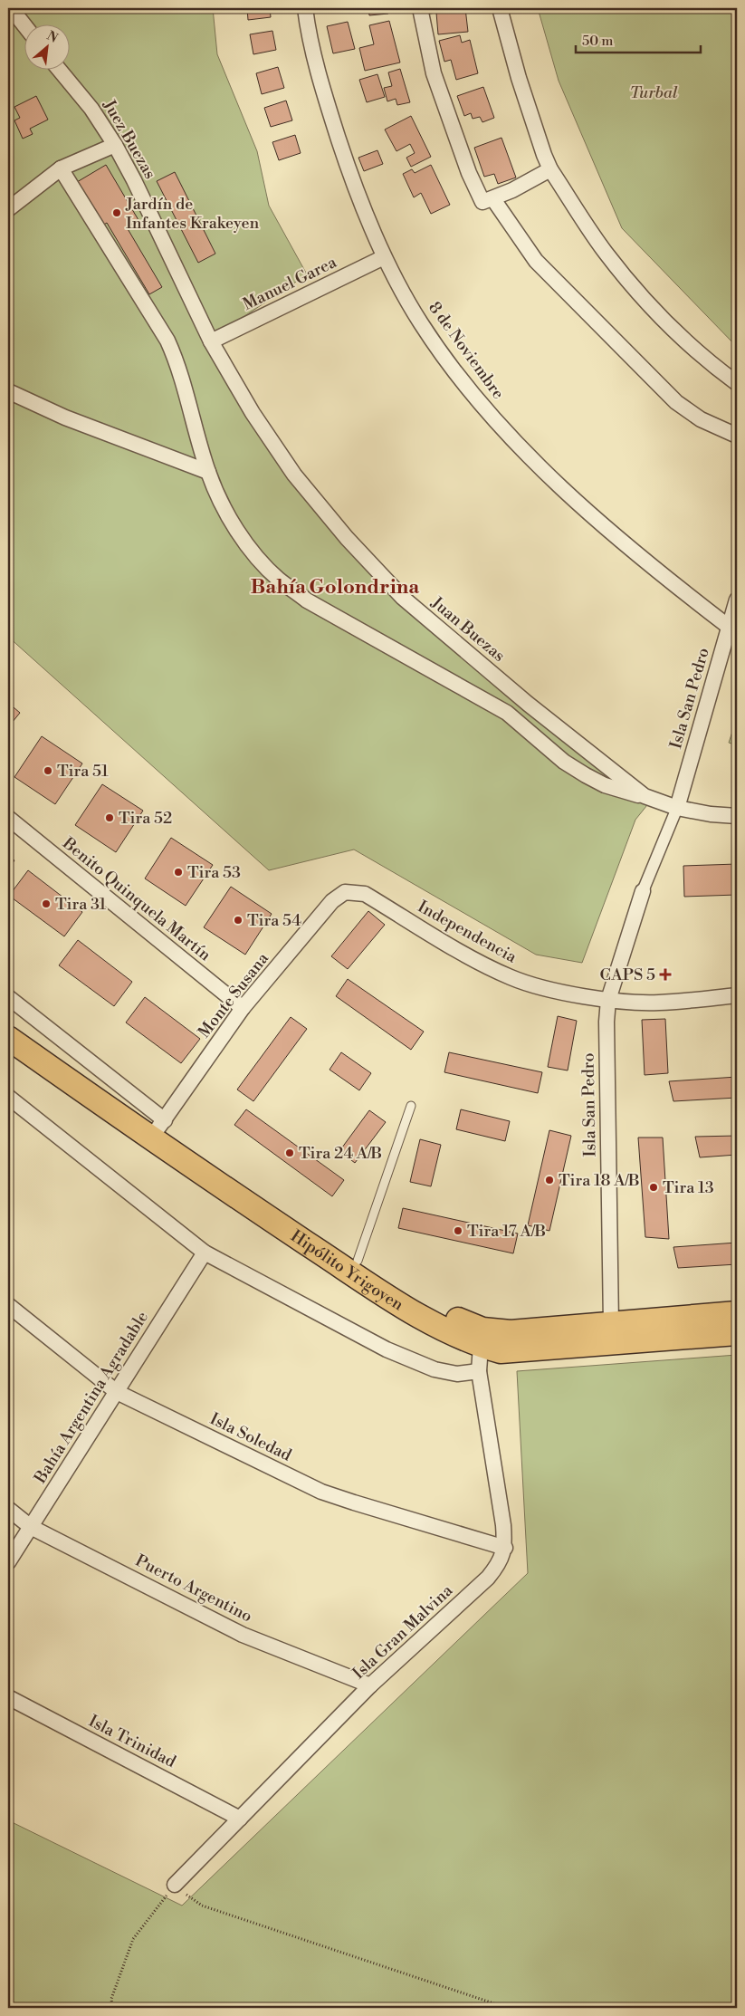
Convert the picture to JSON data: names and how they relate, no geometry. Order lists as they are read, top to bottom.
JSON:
{
  "streets": {
    "main road": ["Hipólito Yrigoyen"],
    "street": [
      "Juez Buezas",
      "Manuel Garea",
      "8 de Noviembre",
      "Juan Buezas",
      "Isla San Pedro",
      "Benito Quinquela Martín",
      "Independencia",
      "Monte Susana",
      "Bahía Argentina Agradable",
      "Isla Soledad",
      "Puerto Argentino",
      "Isla Gran Malvina",
      "Isla Trinidad"
    ]
  },
  "crossings": [
    ["Juez Buezas", "Manuel Garea"],
    ["Juez Buezas", "Juan Buezas"],
    ["Manuel Garea", "8 de Noviembre"],
    ["Manuel Garea", "Juan Buezas"],
    ["8 de Noviembre", "Isla San Pedro"],
    ["Juan Buezas", "Isla San Pedro"],
    ["Isla San Pedro", "Independencia"],
    ["Isla San Pedro", "Hipólito Yrigoyen"],
    ["Benito Quinquela Martín", "Monte Susana"],
    ["Independencia", "Monte Susana"],
    ["Monte Susana", "Hipólito Yrigoyen"],
    ["Hipólito Yrigoyen", "Isla Gran Malvina"],
    ["Bahía Argentina Agradable", "Isla Soledad"],
    ["Bahía Argentina Agradable", "Puerto Argentino"],
    ["Isla Soledad", "Isla Gran Malvina"],
    ["Puerto Argentino", "Isla Gran Malvina"],
    ["Isla Gran Malvina", "Isla Trinidad"]
  ],
  "districts": ["Bahía Golondrina"],
  "parks": ["Turbal"],
  "places": {
    "other": [
      "Jardín de Infantes Krakeyen",
      "Tira 51",
      "Tira 52",
      "Tira 53",
      "Tira 31",
      "Tira 54",
      "Tira 24 A/B",
      "Tira 18 A/B",
      "Tira 13",
      "Tira 17 A/B"
    ],
    "health": ["CAPS 5"]
  },
  "scale_bar": "50 m",
  "north": "top right"
}
